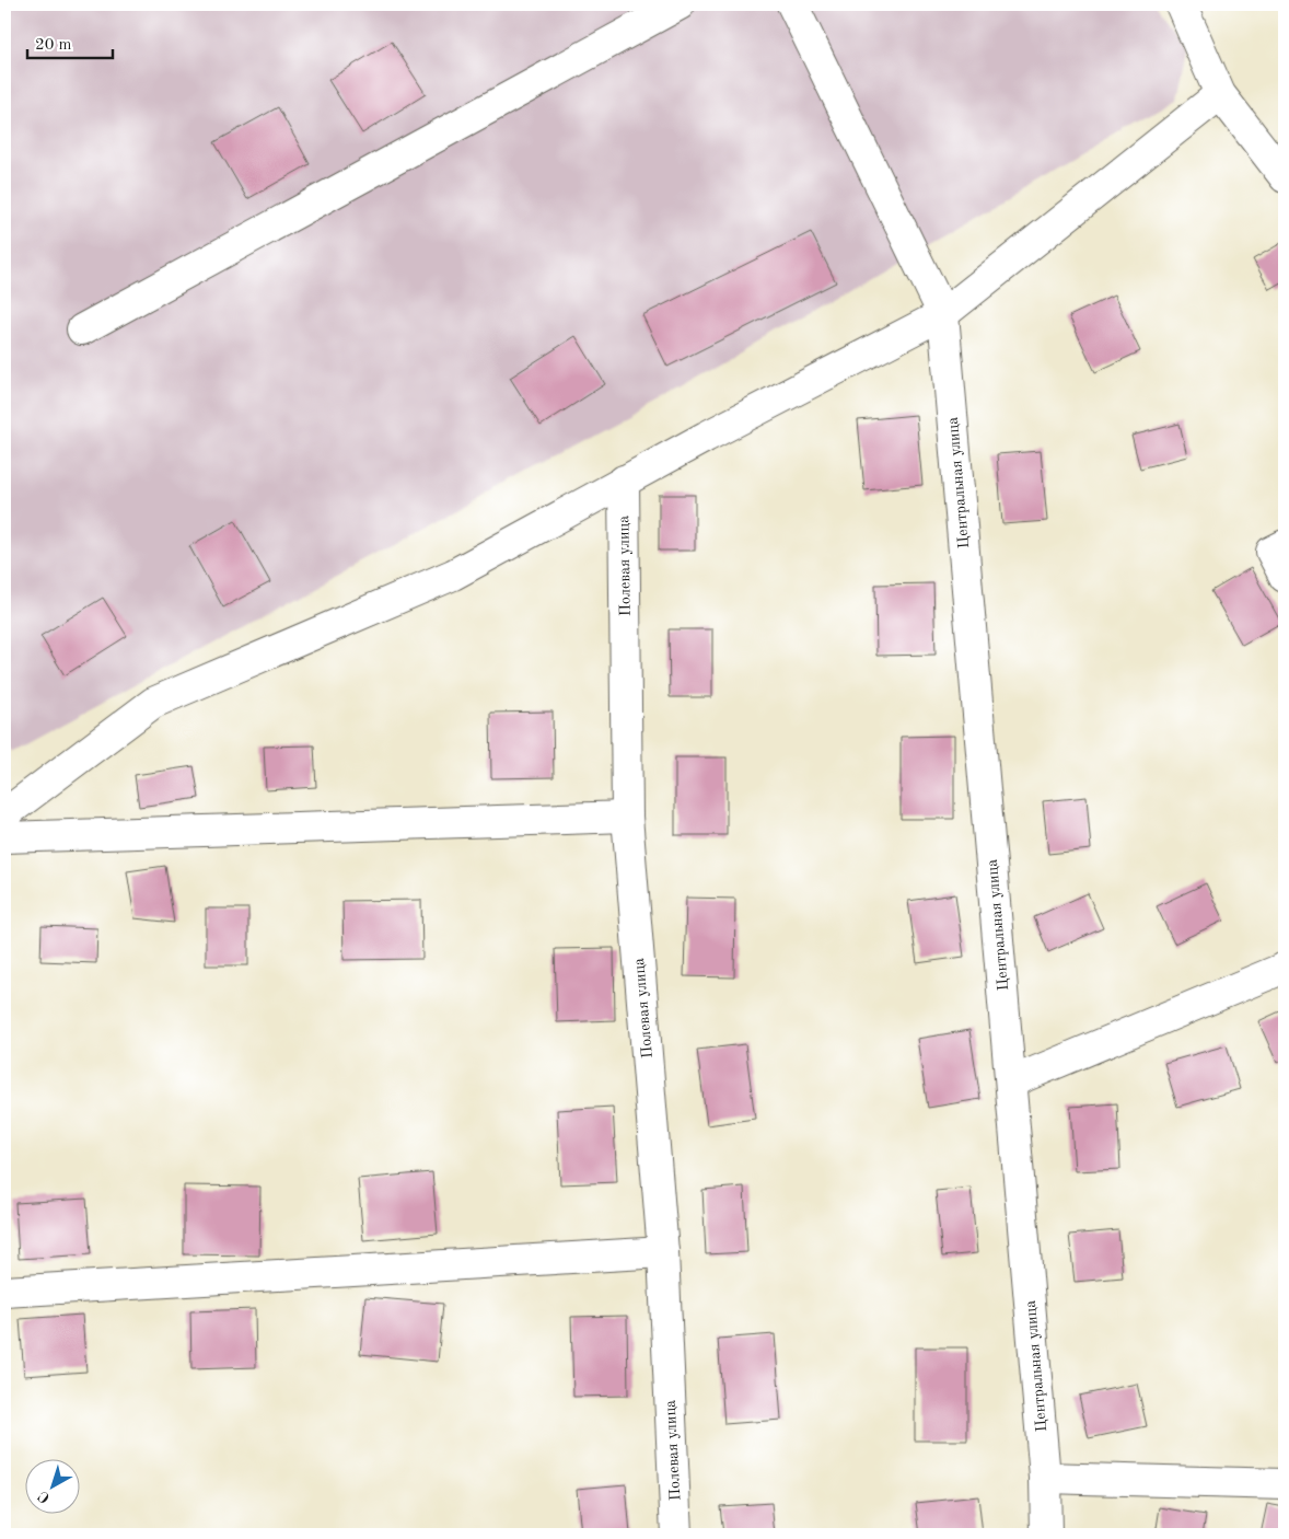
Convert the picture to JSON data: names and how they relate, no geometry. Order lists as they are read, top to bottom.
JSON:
{
  "streets": {
    "street": ["Центральная улица", "Полевая улица"]
  },
  "scale_bar": "20 m",
  "north": "bottom left"
}
